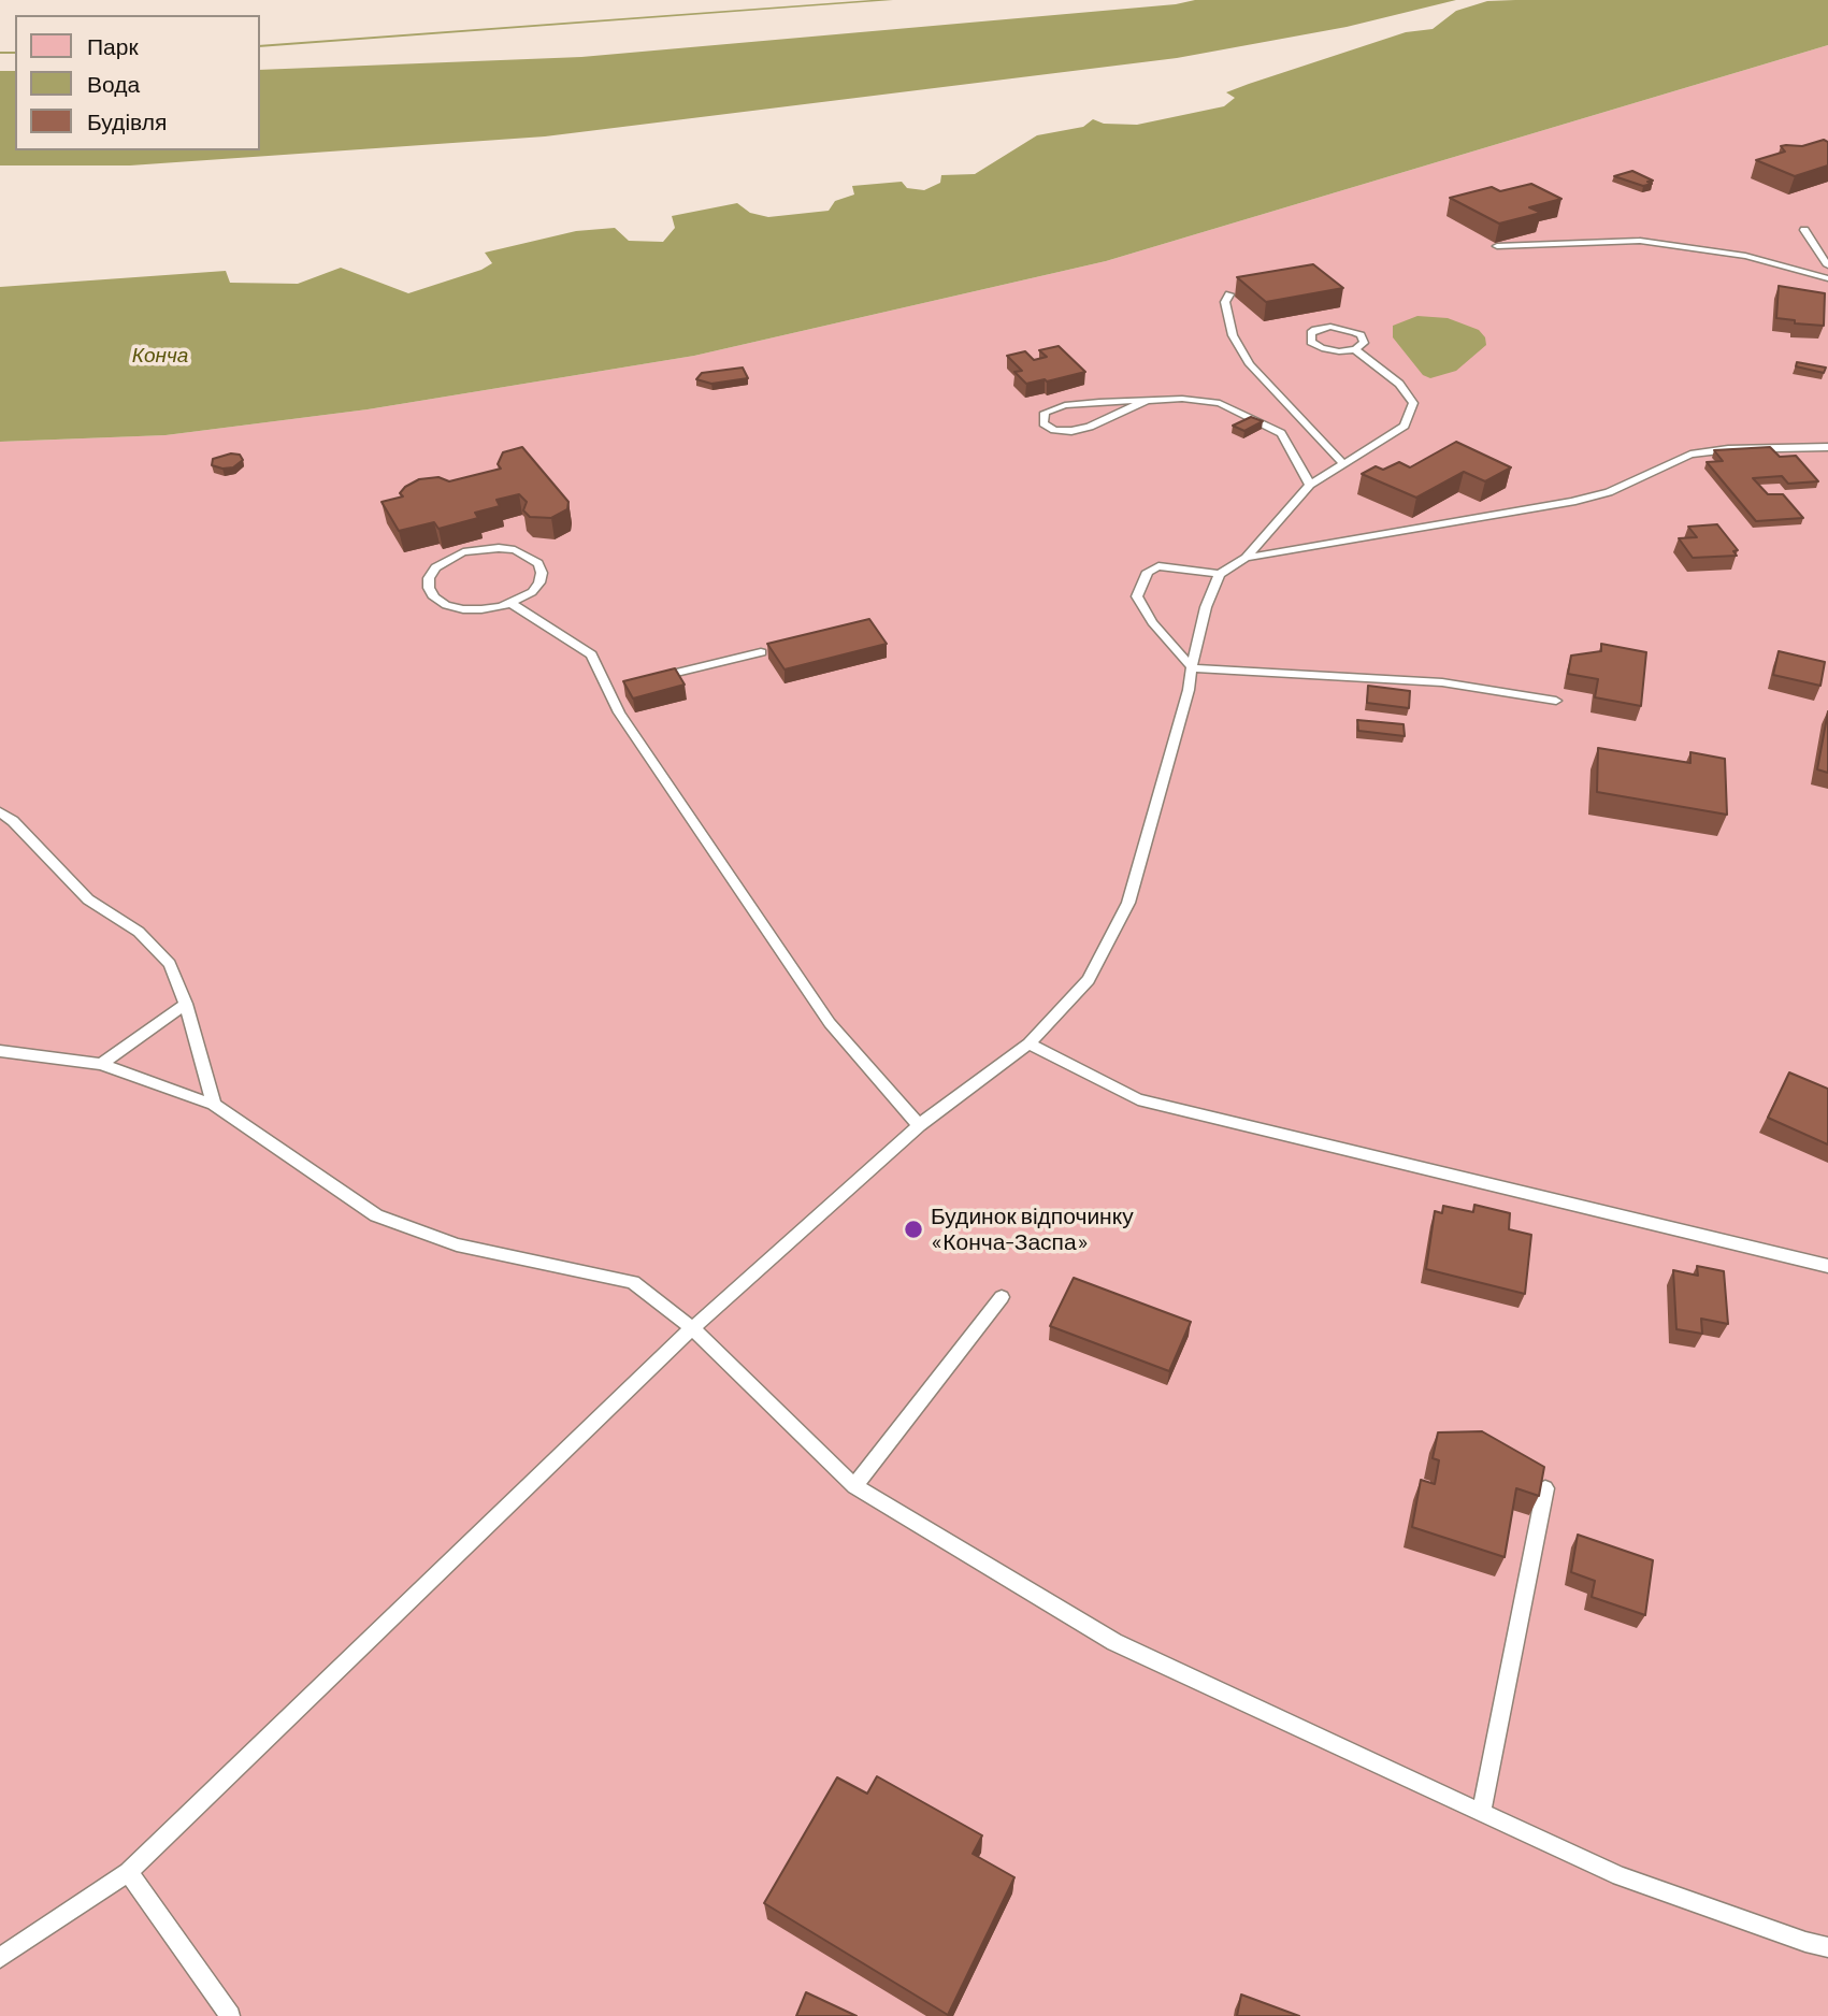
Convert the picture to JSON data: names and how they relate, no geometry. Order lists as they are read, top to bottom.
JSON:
{
  "water": ["Конча"],
  "places": ["Будинок відпочинку «Конча-Заспа»"],
  "legend": ["Парк", "Вода", "Будівля"]
}
